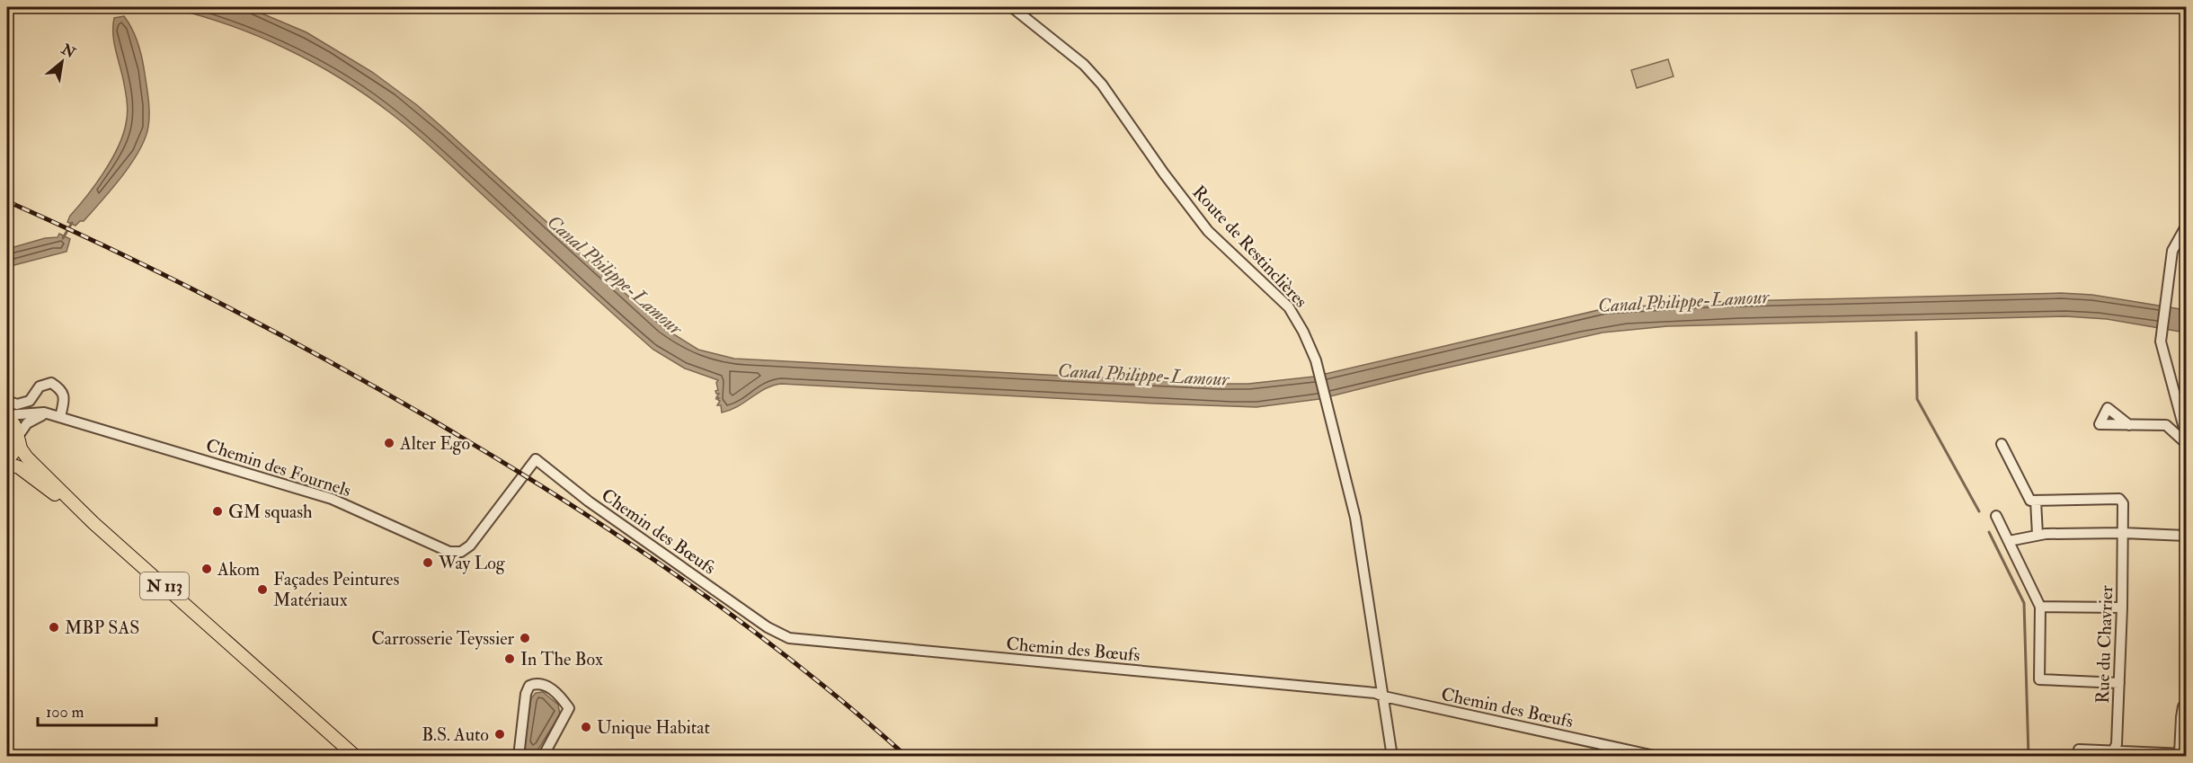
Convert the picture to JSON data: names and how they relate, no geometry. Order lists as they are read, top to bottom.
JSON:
{
  "streets": {
    "main road": ["N 113"],
    "street": [
      "Route de Restinclières",
      "Chemin des Fournels",
      "Chemin des Bœufs",
      "Rue du Chavrier"
    ]
  },
  "crossings": [
    ["Route de Restinclières", "Chemin des Bœufs"],
    ["Chemin des Fournels", "Chemin des Bœufs"],
    ["Chemin des Fournels", "N 113"]
  ],
  "water": ["Canal Philippe-Lamour"],
  "places": [
    "Alter Ego",
    "GM squash",
    "Way Log",
    "Akom",
    "Façades Peintures Matériaux",
    "MBP SAS",
    "Carrosserie Teyssier",
    "In The Box",
    "Unique Habitat",
    "B.S. Auto"
  ],
  "scale_bar": "100 m",
  "north": "top right"
}
